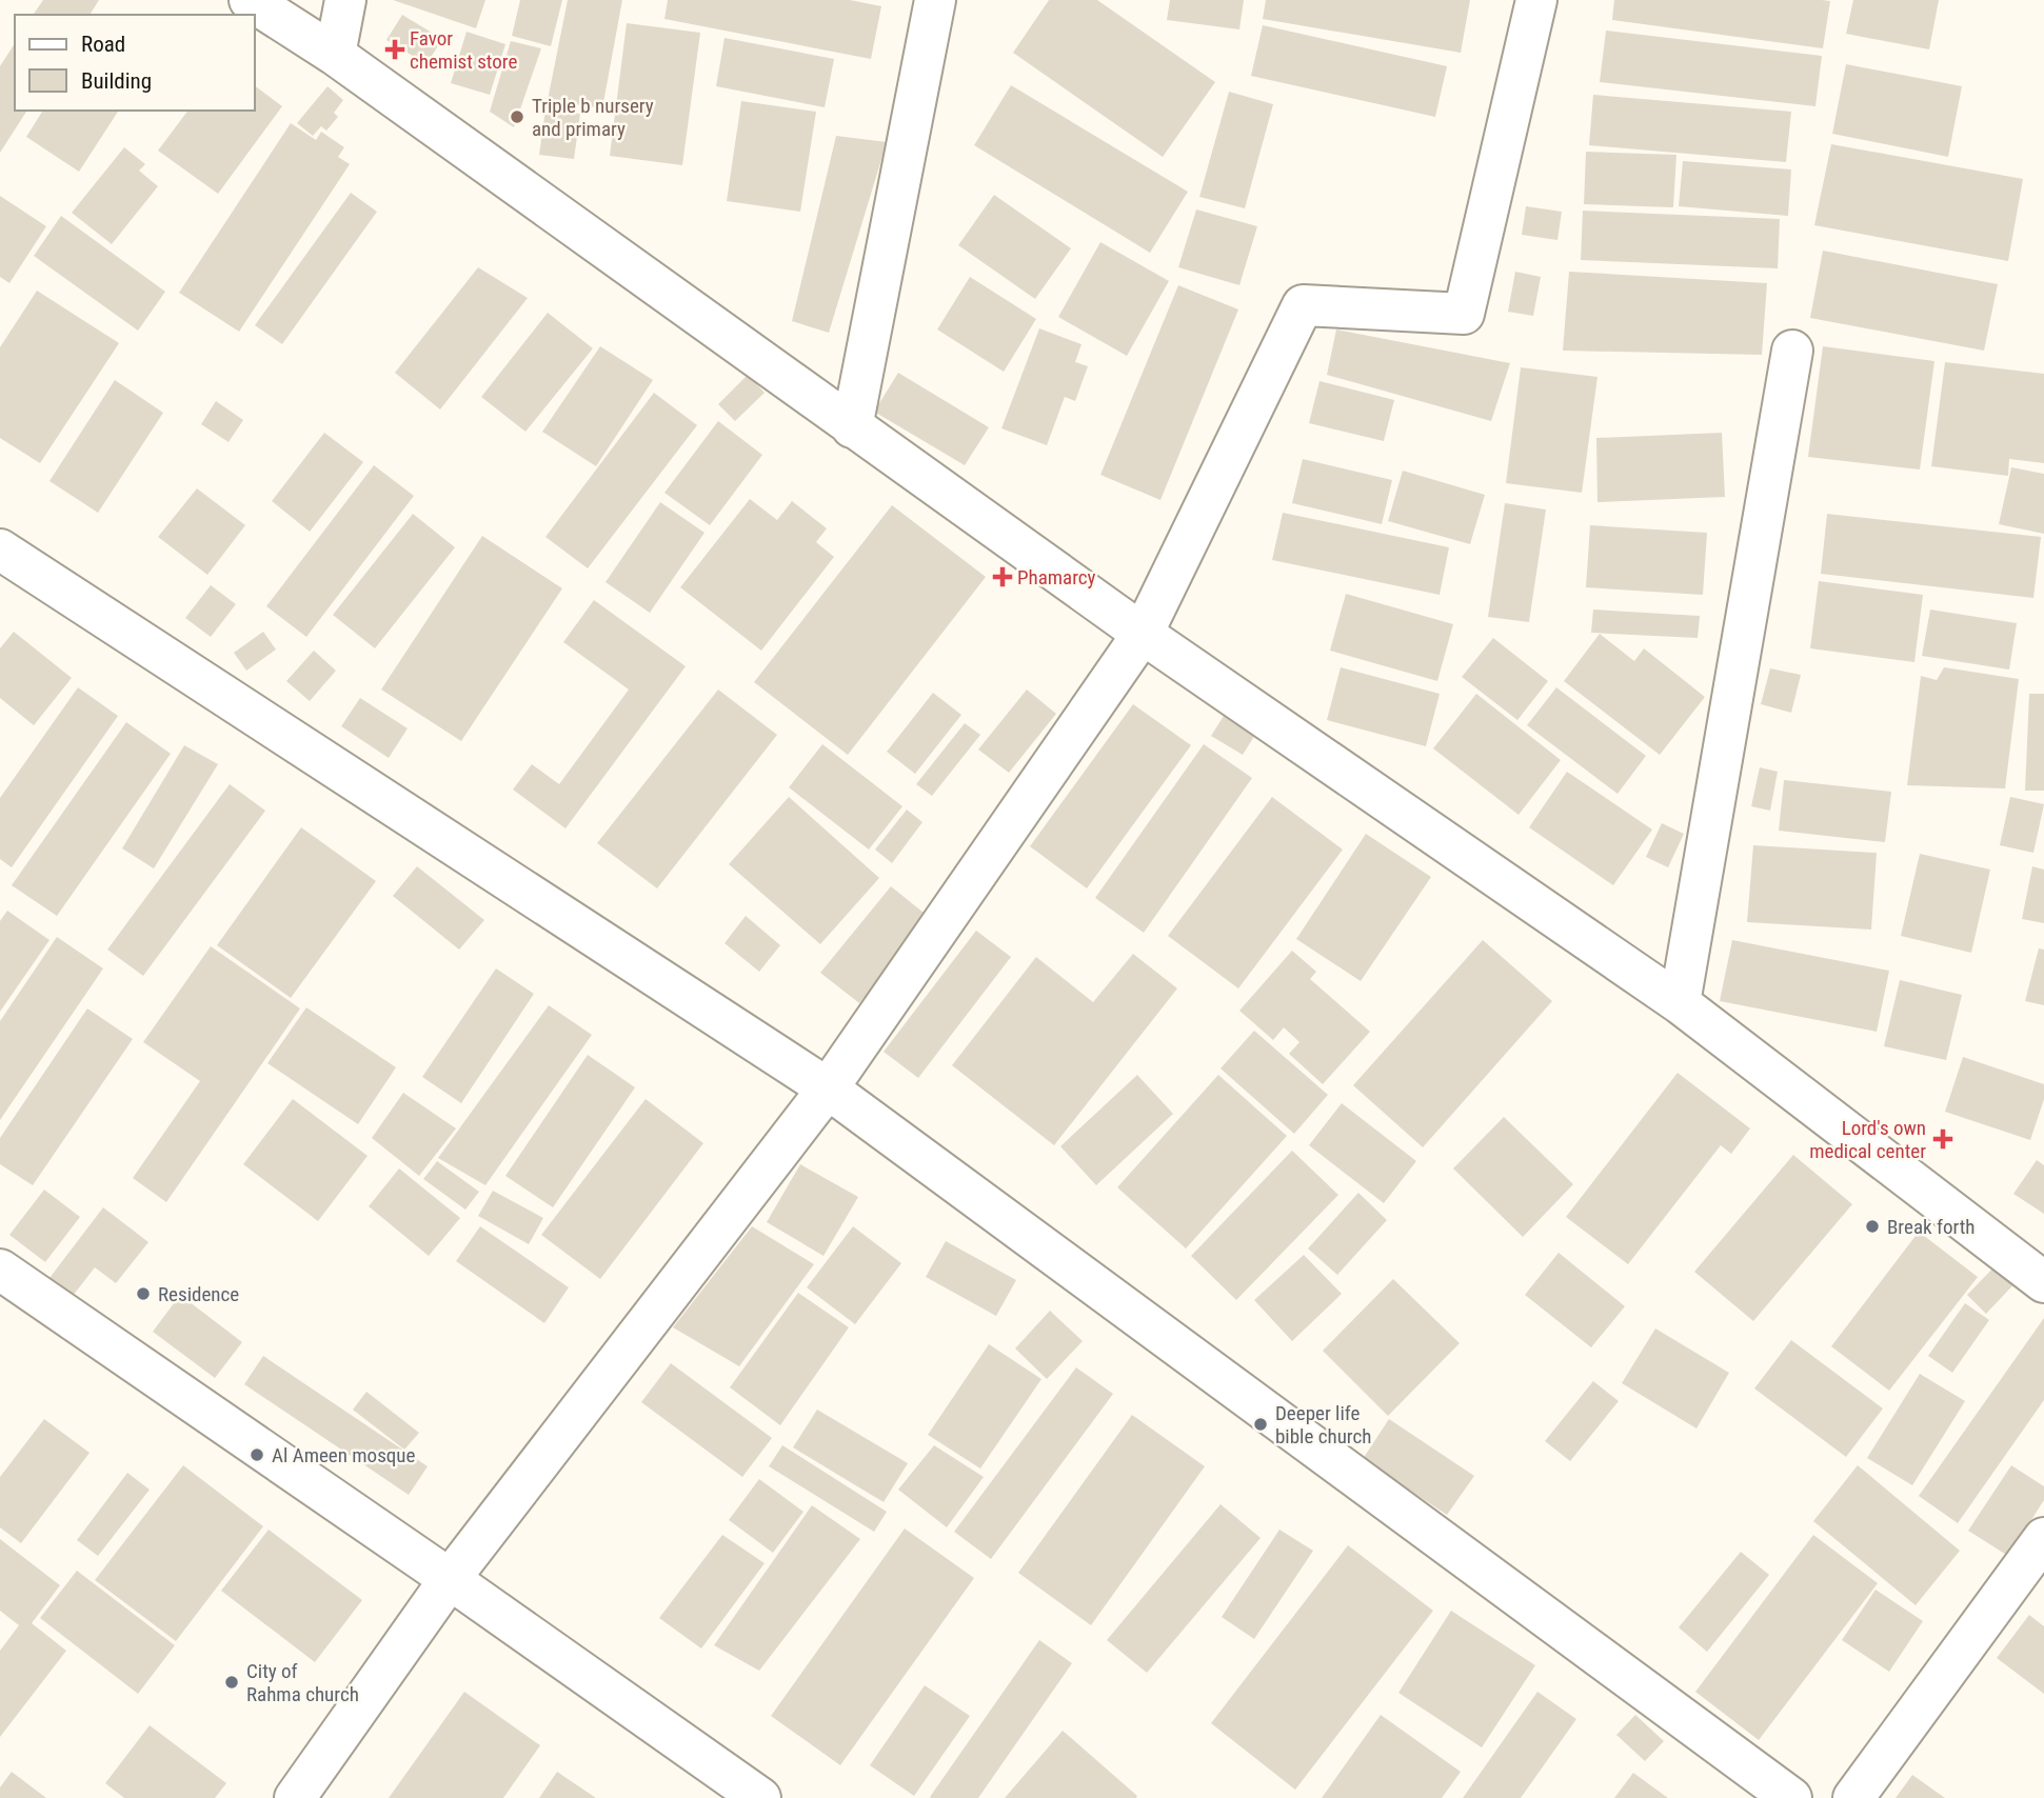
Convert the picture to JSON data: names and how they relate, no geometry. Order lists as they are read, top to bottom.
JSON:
{
  "places": {
    "health": ["Favor chemist store", "Phamarcy", "Lord's own medical center"],
    "other": [
      "Triple b nursery and primary",
      "Break forth",
      "Residence",
      "Deeper life bible church",
      "Al Ameen mosque",
      "City of Rahma church"
    ]
  },
  "legend": ["Road", "Building"]
}
